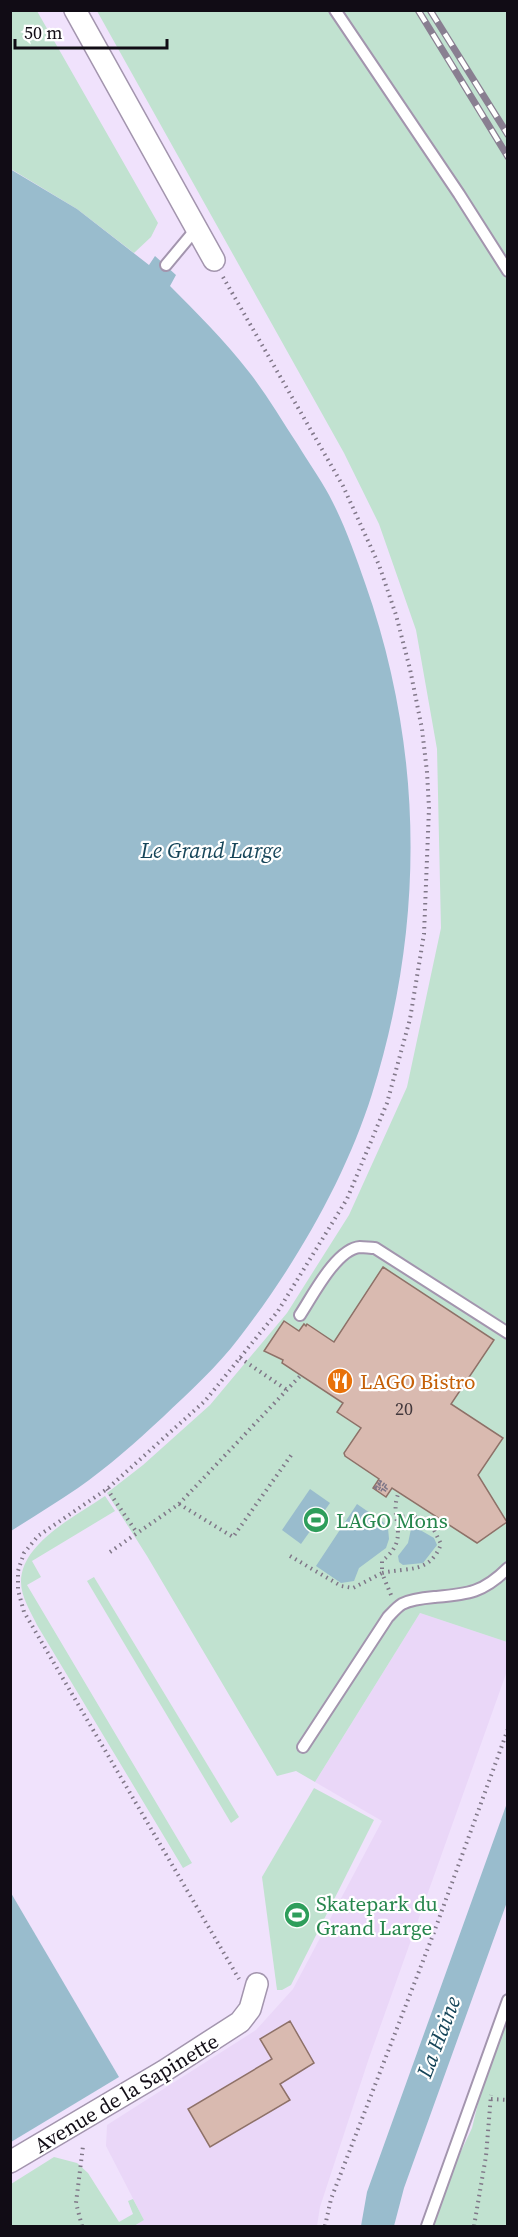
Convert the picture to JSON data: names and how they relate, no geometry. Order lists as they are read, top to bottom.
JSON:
{
  "streets": {
    "street": ["Avenue de la Sapinette"]
  },
  "water": ["Le Grand Large", "La Haine"],
  "places": {
    "restaurant": ["LAGO Bistro"],
    "sports": ["LAGO Mons", "Skatepark du Grand Large"]
  },
  "house_numbers": ["20"],
  "scale_bar": "50 m"
}
